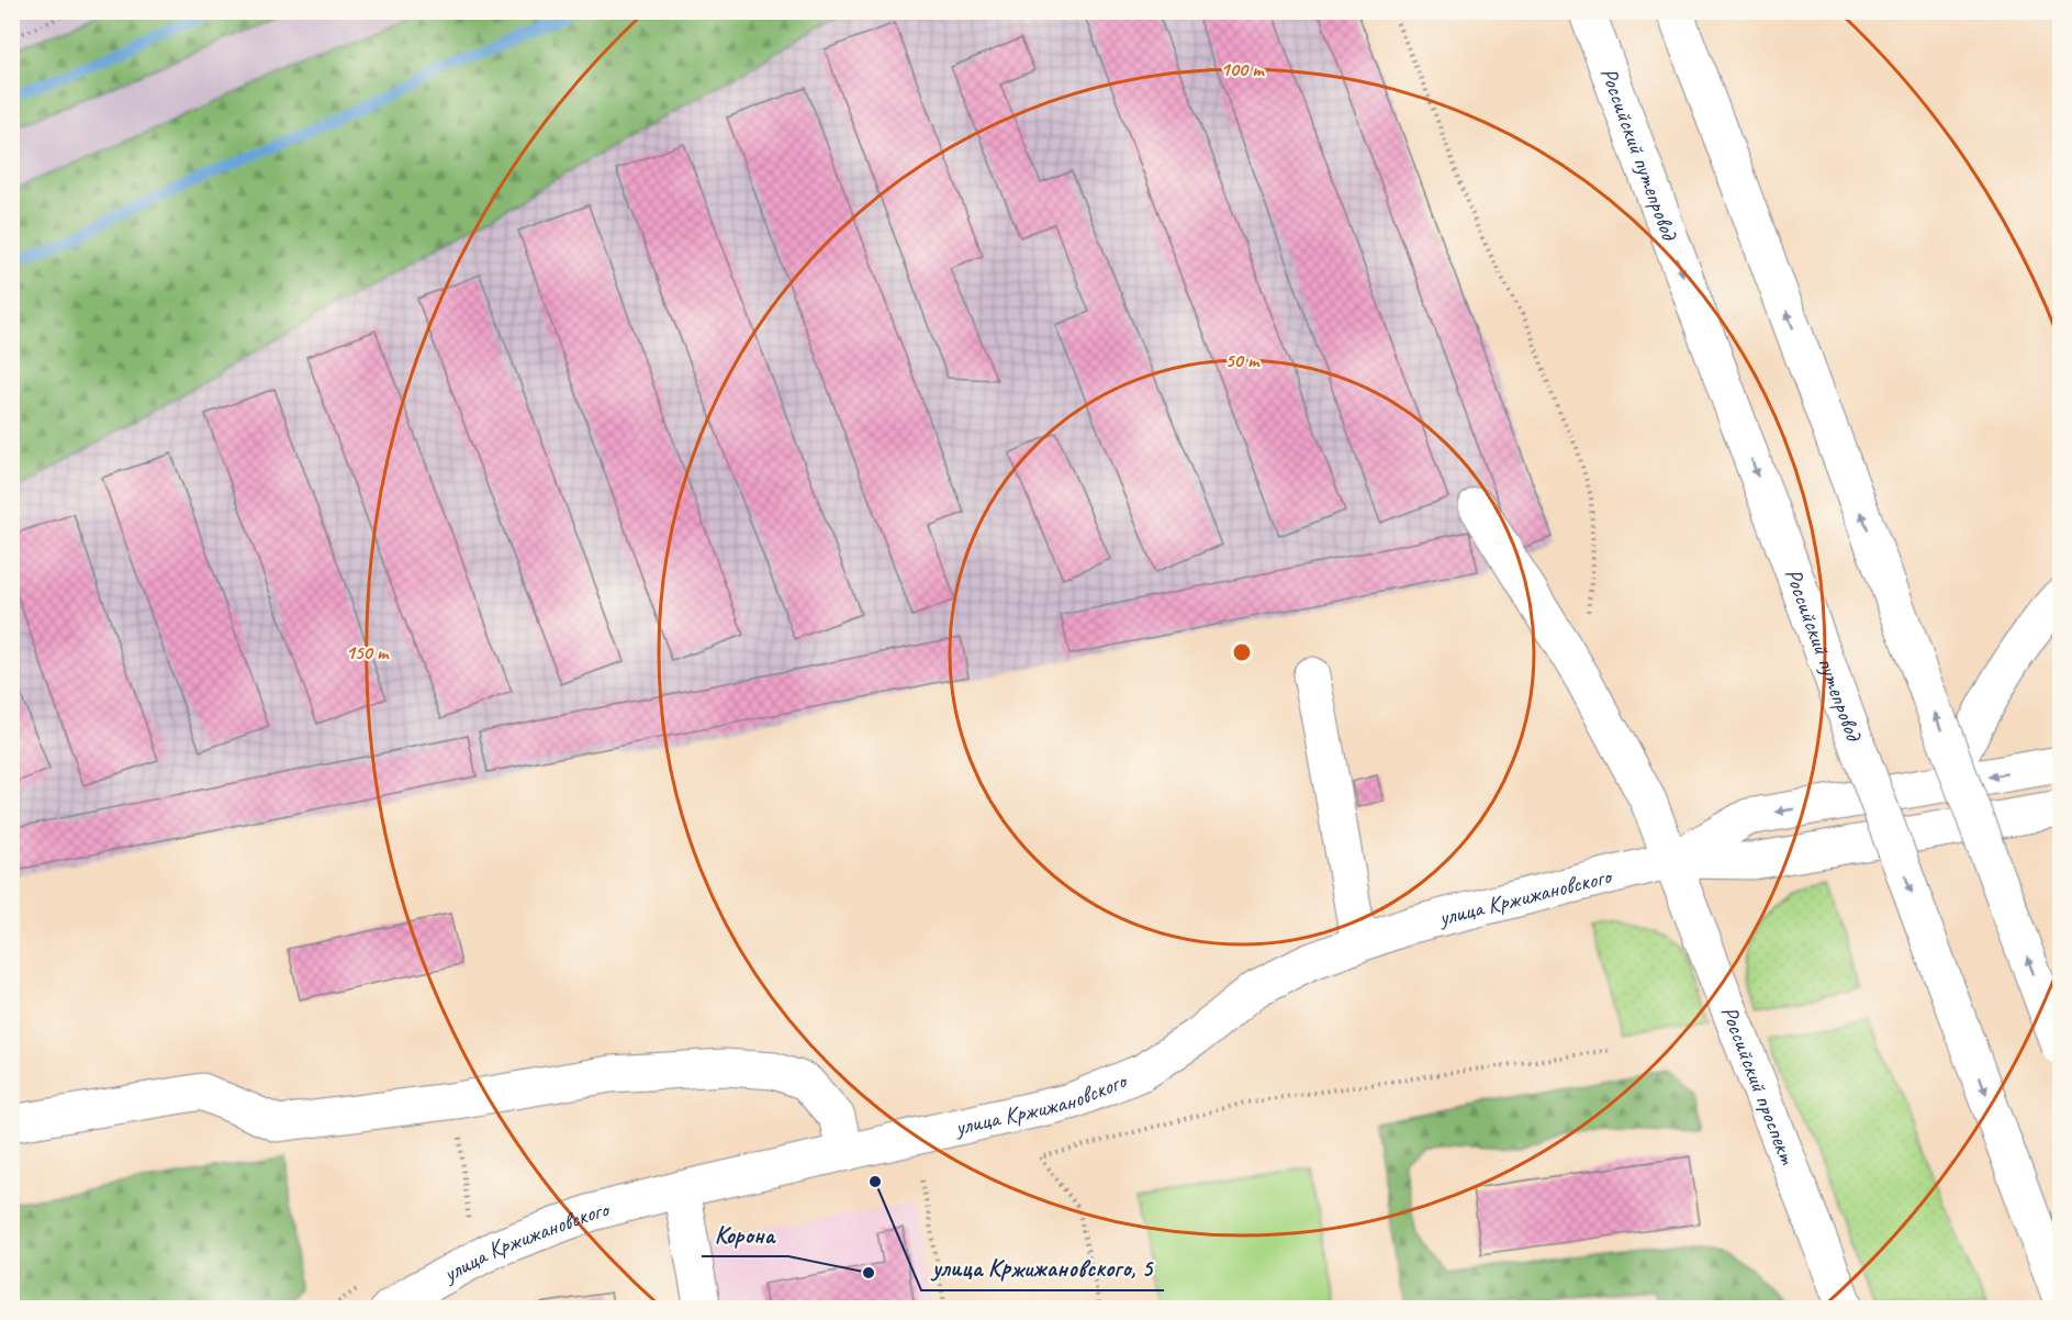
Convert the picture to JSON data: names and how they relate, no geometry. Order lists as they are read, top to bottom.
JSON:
{
  "streets": {
    "street": ["Российский путепровод", "улица Кржижановского", "Российский проспект"]
  },
  "crossings": [
    ["улица Кржижановского", "Российский проспект"]
  ],
  "places": ["улица Кржижановского, 5", "Корона"],
  "rings": ["100 m", "50 m", "150 m"]
}
